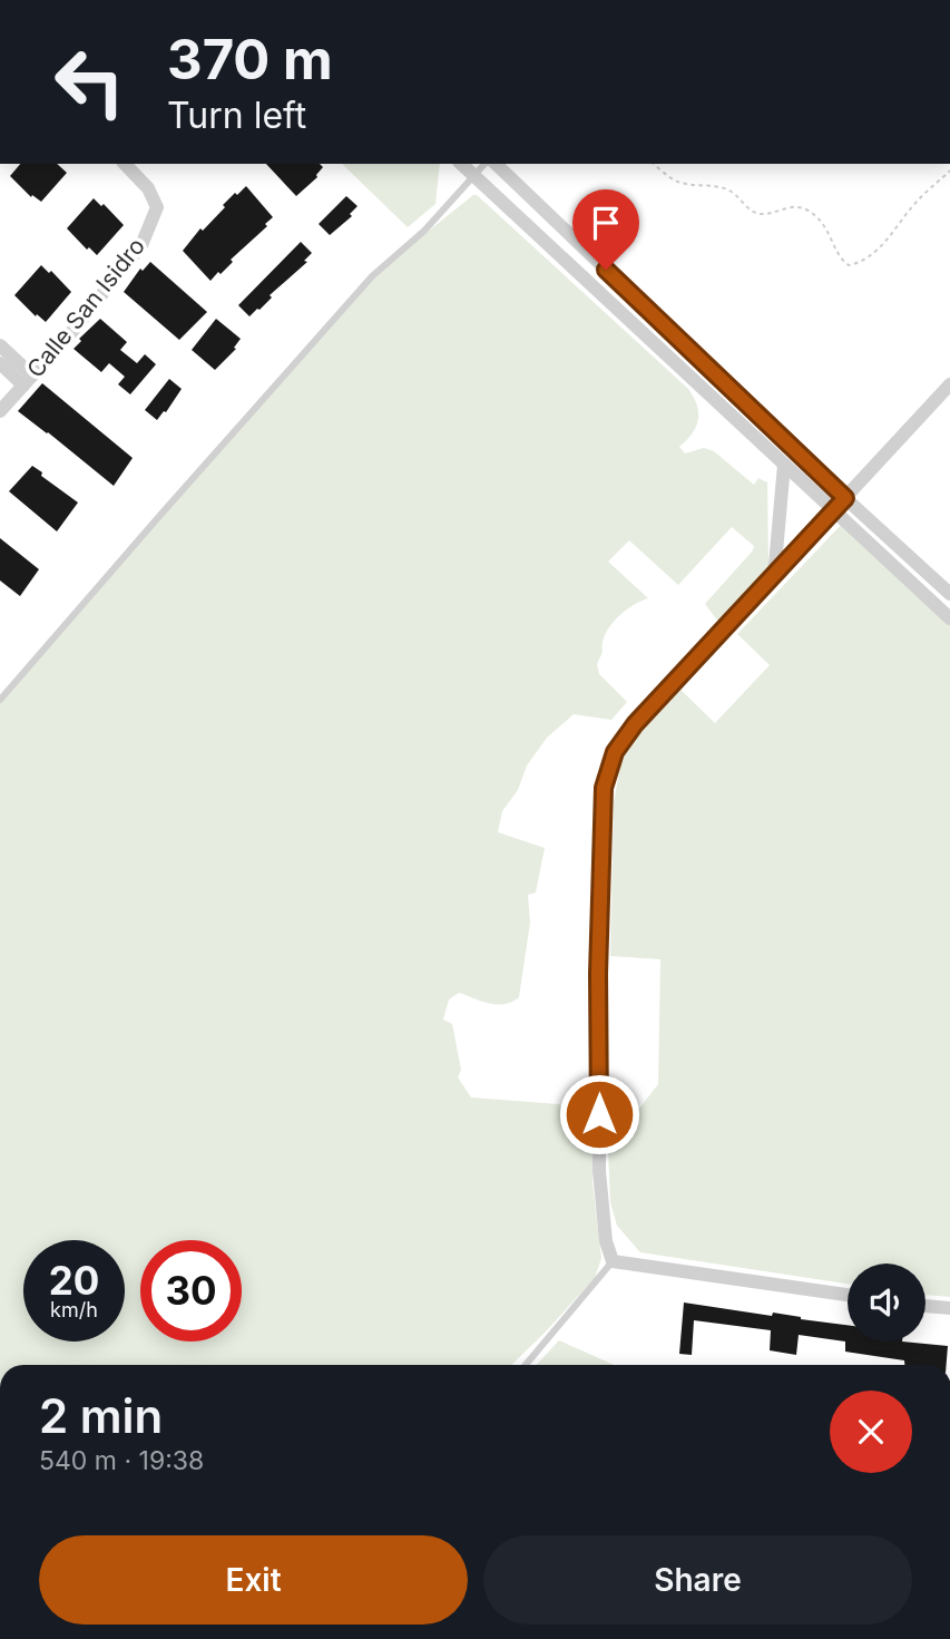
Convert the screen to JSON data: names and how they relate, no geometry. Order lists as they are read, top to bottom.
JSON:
{
  "streets": {
    "street": ["Calle San Isidro"]
  },
  "page": {
    "turn": ["370 m", "Turn left"],
    "speed": "20 km/h",
    "limit": "30",
    "heading": ["2 min", "540 m · 19:38"],
    "buttons": ["Exit", "Share"]
  }
}
